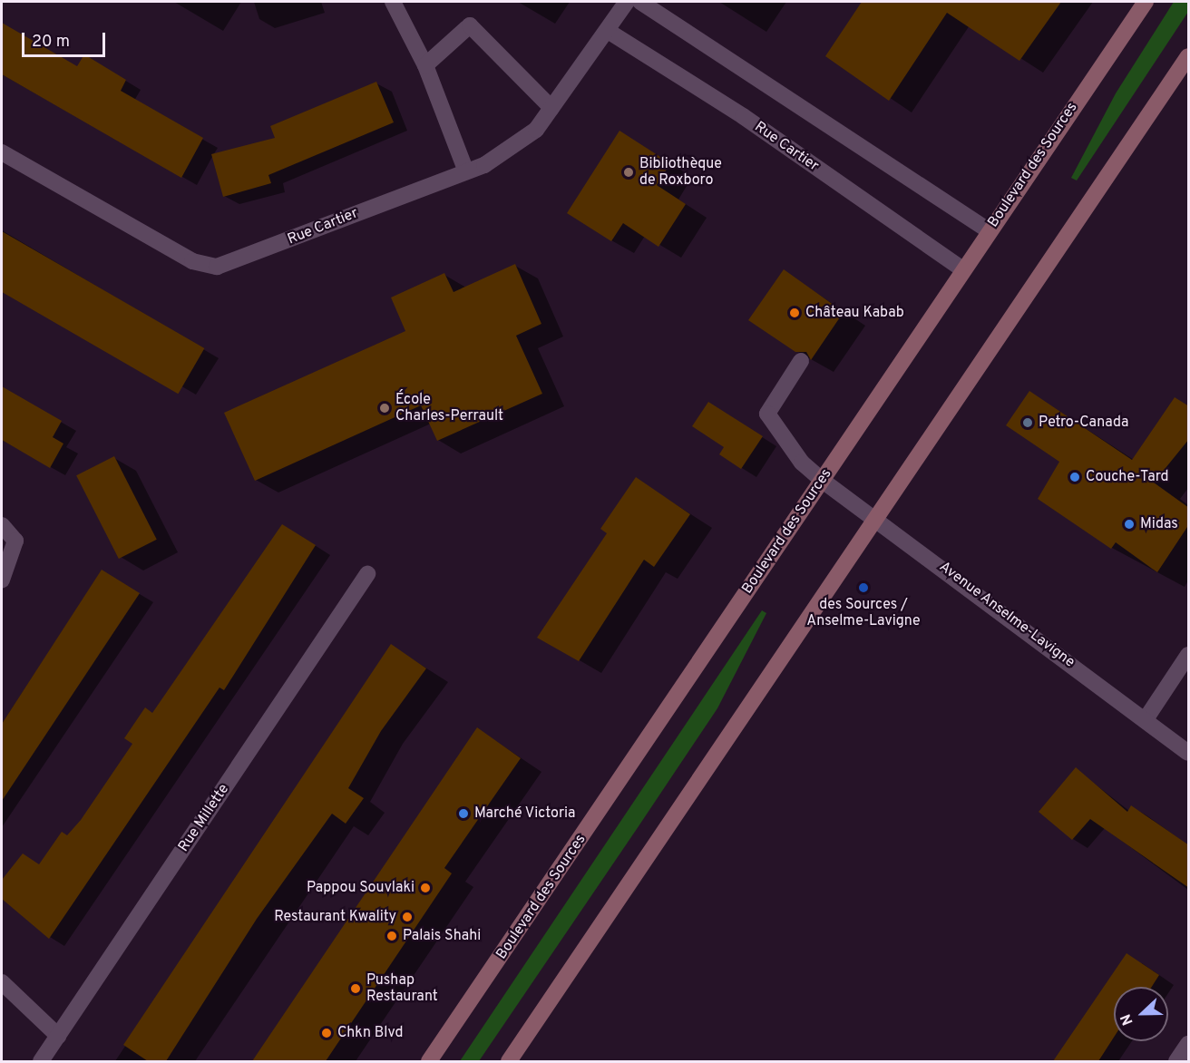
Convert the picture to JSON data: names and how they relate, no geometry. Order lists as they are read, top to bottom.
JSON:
{
  "streets": {
    "main road": ["Boulevard des Sources"],
    "street": ["Rue Cartier", "Avenue Anselme-Lavigne", "Rue Millette"]
  },
  "crossings": [
    ["Rue Cartier", "Boulevard des Sources"],
    ["Boulevard des Sources", "Avenue Anselme-Lavigne"]
  ],
  "places": [
    "Bibliothèque de Roxboro",
    "Château Kabab",
    "École Charles-Perrault",
    "Petro-Canada",
    "Couche-Tard",
    "Midas",
    "des Sources / Anselme-Lavigne",
    "Marché Victoria",
    "Pappou Souvlaki",
    "Restaurant Kwality",
    "Palais Shahi",
    "Pushap Restaurant",
    "Chkn Blvd"
  ],
  "scale_bar": "20 m",
  "north": "left"
}
